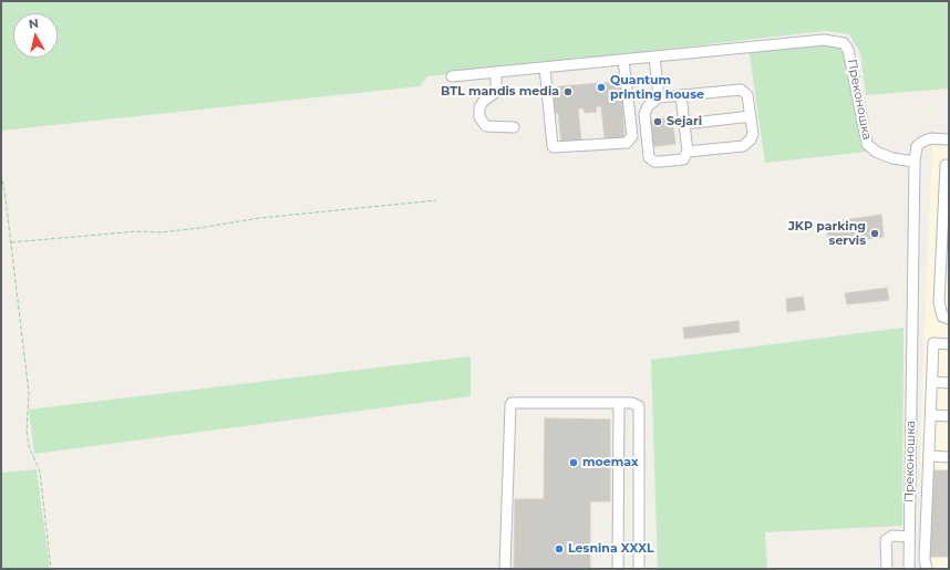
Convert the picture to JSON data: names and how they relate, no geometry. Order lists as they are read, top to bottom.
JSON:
{
  "streets": {
    "lane": ["Преконошка"]
  },
  "places": [
    "Quantum printing house",
    "BTL mandis media",
    "Sejari",
    "JKP parking servis",
    "moemax",
    "Lesnina XXXL"
  ],
  "north": "top"
}
